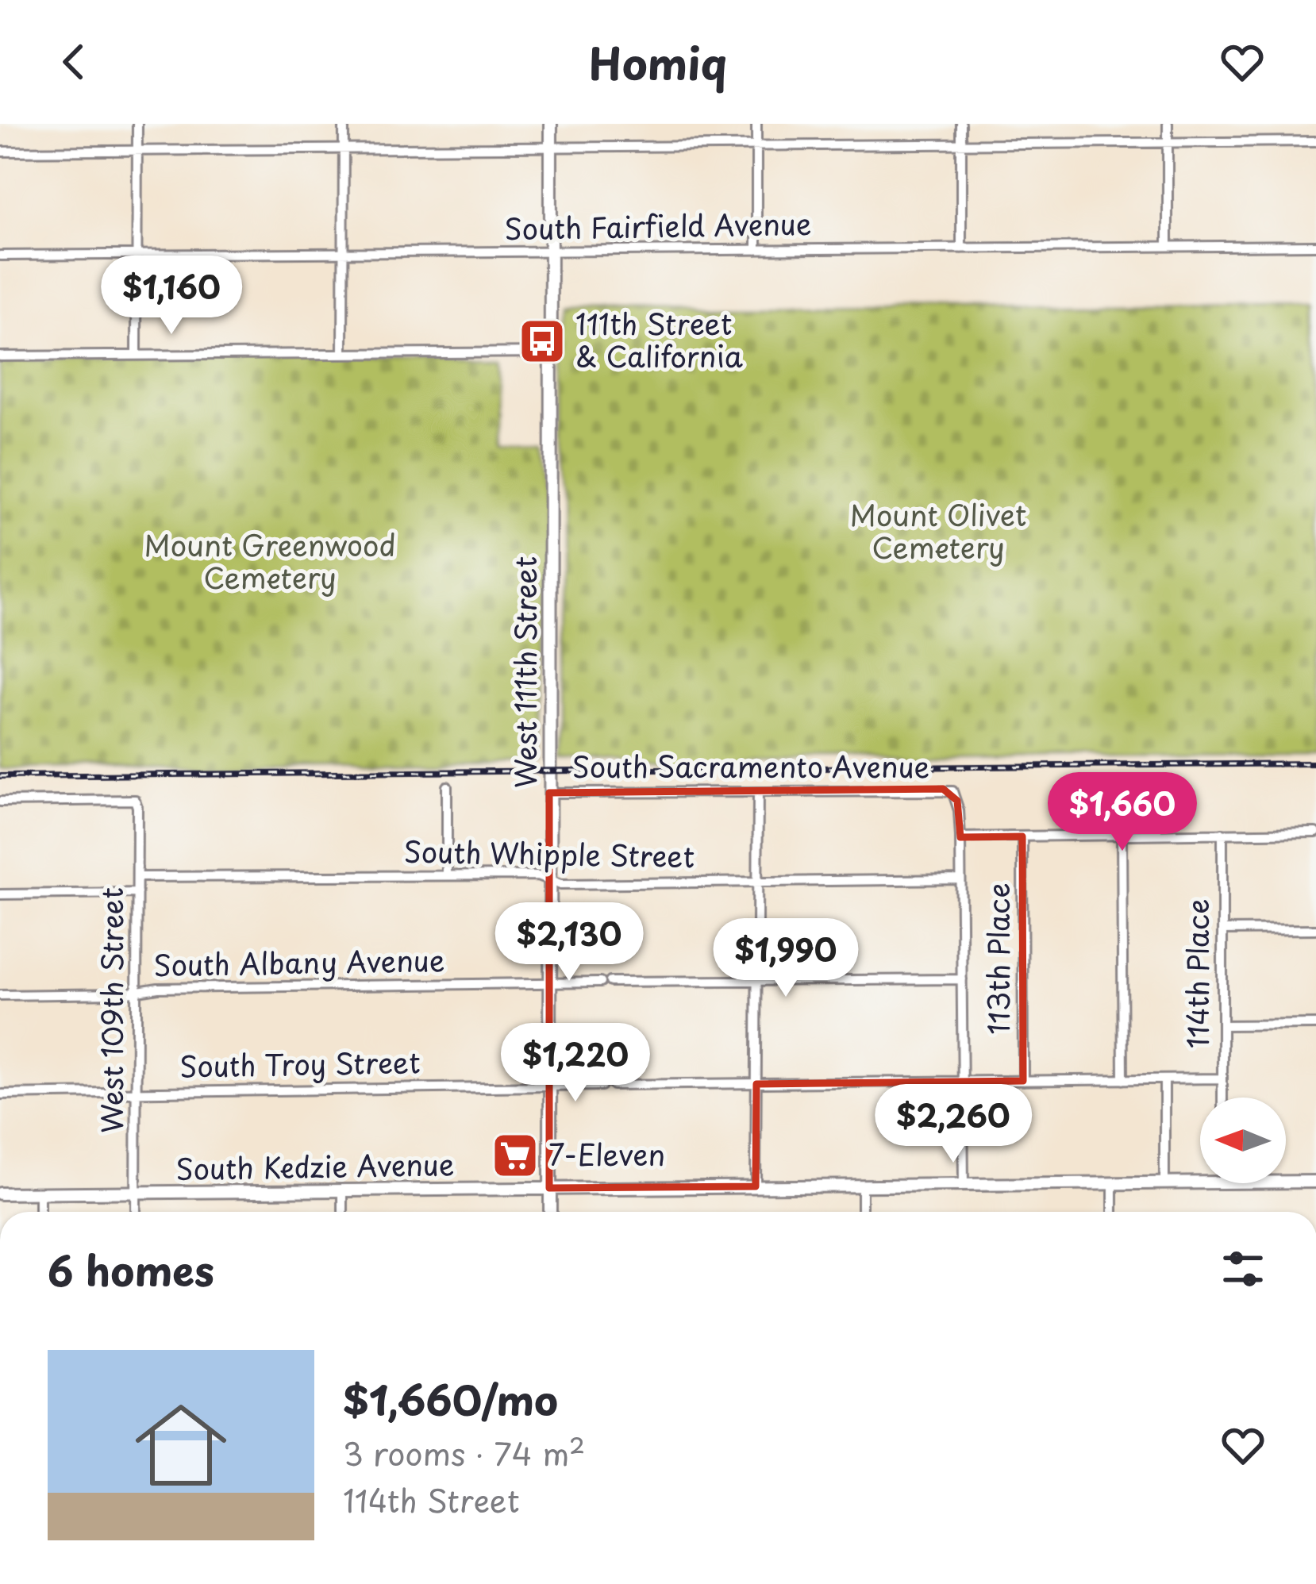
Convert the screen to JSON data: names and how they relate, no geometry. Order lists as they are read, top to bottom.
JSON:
{
  "streets": {
    "main road": ["West 111th Street", "South Kedzie Avenue"],
    "street": [
      "South Fairfield Avenue",
      "South Sacramento Avenue",
      "South Whipple Street",
      "113th Place",
      "South Albany Avenue",
      "114th Place",
      "West 109th Street",
      "South Troy Street"
    ]
  },
  "crossings": [
    ["South Fairfield Avenue", "West 111th Street"],
    ["West 111th Street", "South Sacramento Avenue"],
    ["West 111th Street", "South Whipple Street"],
    ["West 111th Street", "South Albany Avenue"],
    ["West 111th Street", "South Troy Street"],
    ["West 111th Street", "South Kedzie Avenue"],
    ["South Whipple Street", "West 109th Street"],
    ["South Albany Avenue", "West 109th Street"],
    ["West 109th Street", "South Troy Street"],
    ["West 109th Street", "South Kedzie Avenue"]
  ],
  "parks": ["Mount Olivet Cemetery", "Mount Greenwood Cemetery"],
  "places": {
    "bus stop": ["111th Street & California"],
    "supermarket": ["7-Eleven"]
  },
  "north": "left",
  "page": {
    "header": "Homiq",
    "price": [
      "$1,160",
      "$1,660",
      "$2,130",
      "$1,990",
      "$1,220",
      "$2,260"
    ],
    "heading": "6 homes",
    "list": [
      {
        "name": "$1,660/mo",
        "note": "3 rooms · 74 m² · 114th Street"
      }
    ]
  }
}
